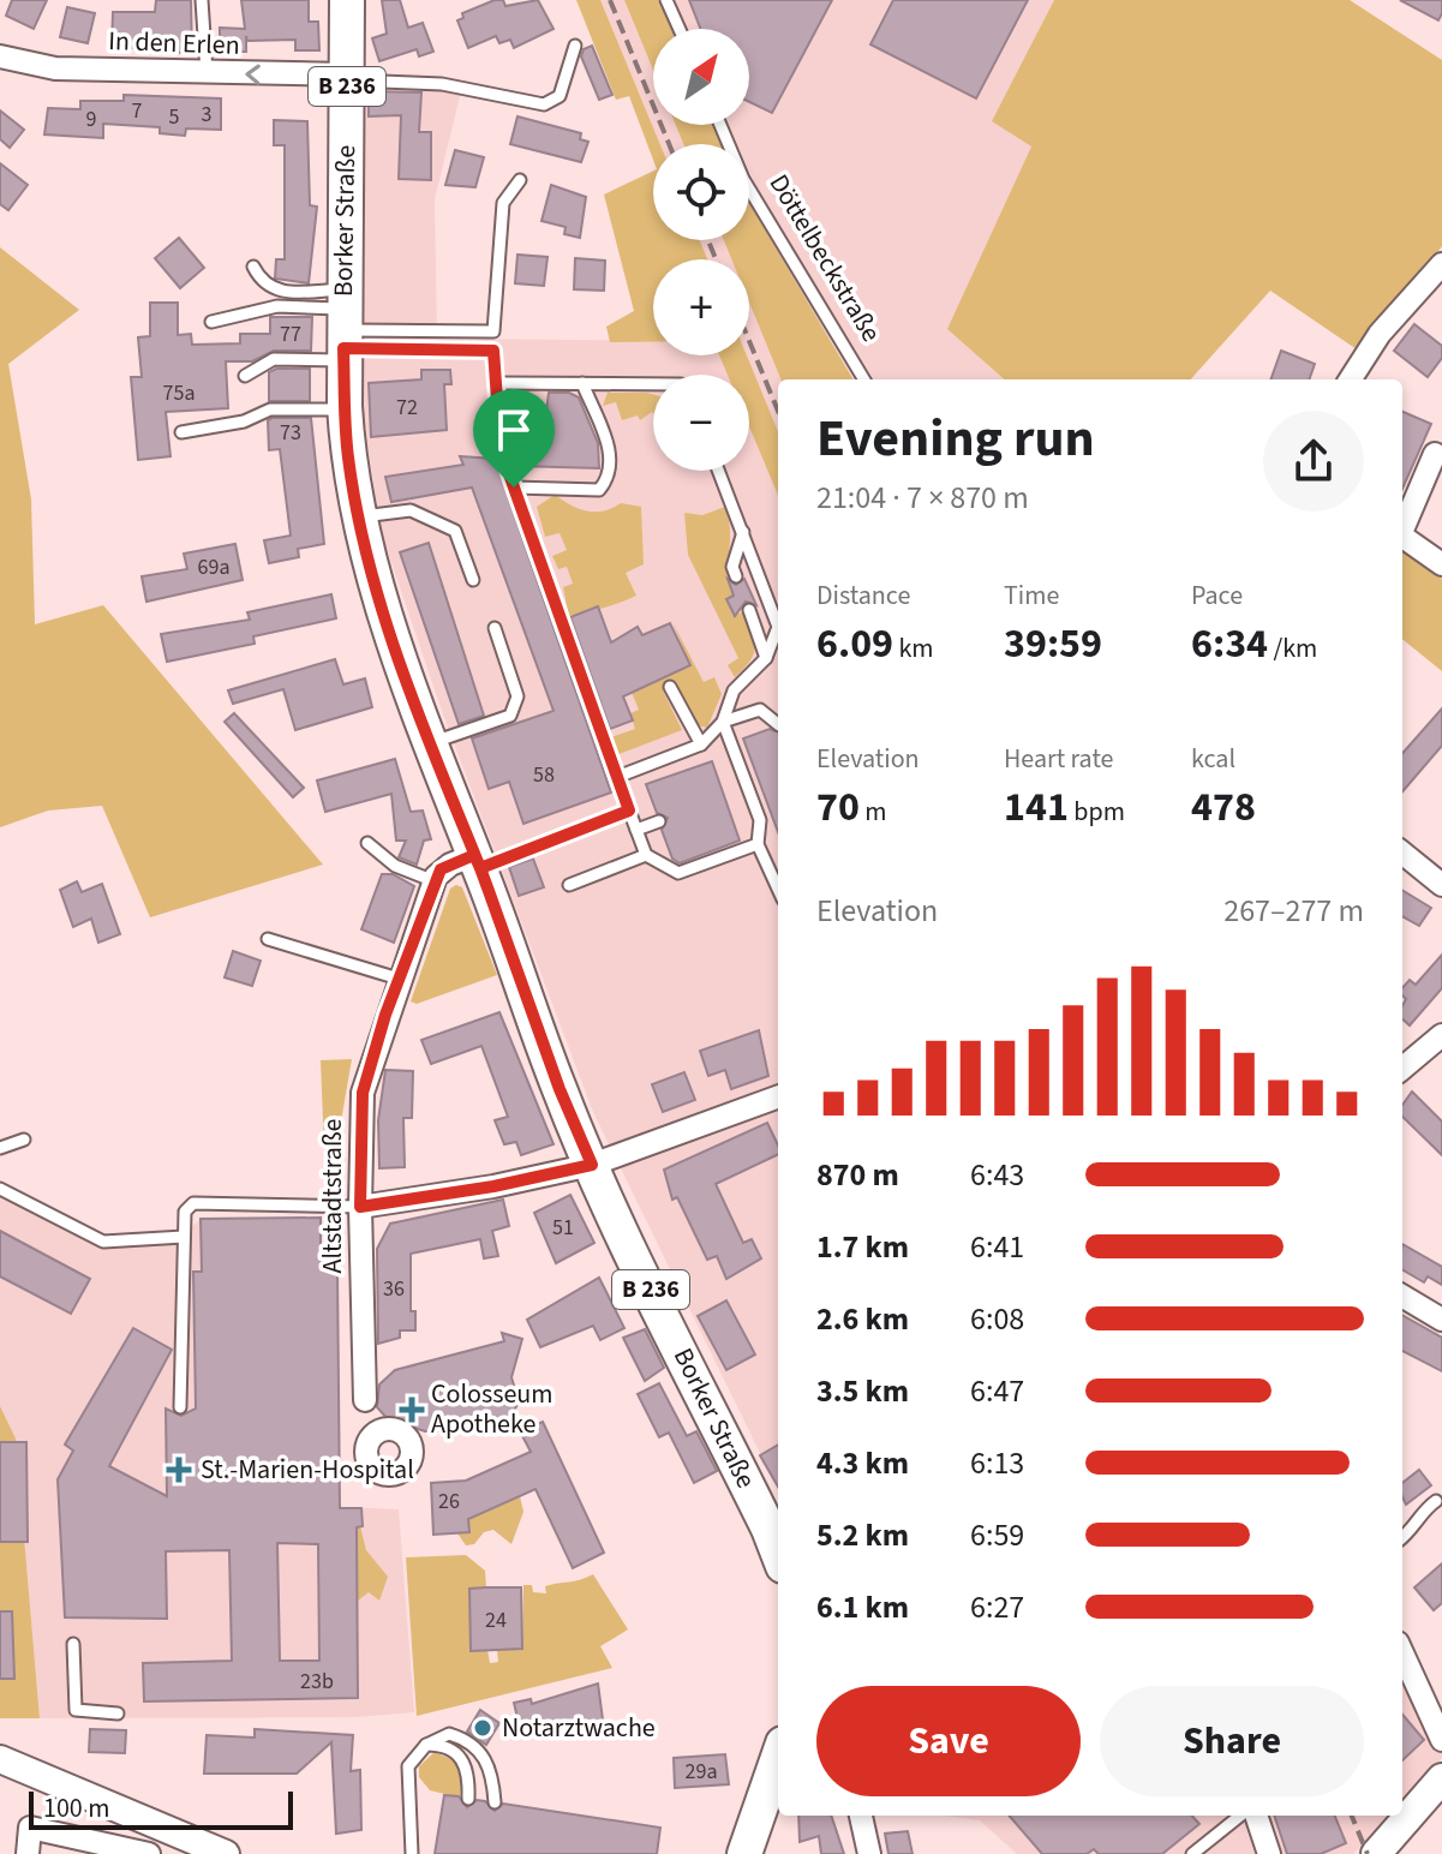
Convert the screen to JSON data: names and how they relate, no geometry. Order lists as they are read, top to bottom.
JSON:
{
  "streets": {
    "main road": ["B 236", "Borker Straße"],
    "street": ["In den Erlen", "Altstadtstraße"],
    "lane": ["Döttelbeckstraße"]
  },
  "crossings": [
    ["In den Erlen", "Borker Straße"]
  ],
  "one_way": ["In den Erlen"],
  "places": {
    "health": ["Colosseum Apotheke", "St.-Marien-Hospital"],
    "other": ["Notarztwache"]
  },
  "house_numbers": [
    "7",
    "3",
    "5",
    "9",
    "77",
    "75a",
    "72",
    "73",
    "69a",
    "58",
    "51",
    "36",
    "26",
    "24",
    "23b",
    "29a"
  ],
  "scale_bar": "100 m",
  "north": "top right",
  "page": {
    "map_buttons": ["+", "−"],
    "heading": ["Evening run", "21:04 · 7 × 870 m"],
    "stats": [
      ["Distance", "6.09 km"],
      ["Time", "39:59"],
      ["Pace", "6:34 /km"],
      ["Elevation", "70 m"],
      ["Heart rate", "141 bpm"],
      ["kcal", "478"]
    ],
    "chart": ["Elevation", "267–277 m"],
    "list": [
      {
        "name": "870 m",
        "note": "6:43"
      },
      {
        "name": "1.7 km",
        "note": "6:41"
      },
      {
        "name": "2.6 km",
        "note": "6:08"
      },
      {
        "name": "3.5 km",
        "note": "6:47"
      },
      {
        "name": "4.3 km",
        "note": "6:13"
      },
      {
        "name": "5.2 km",
        "note": "6:59"
      },
      {
        "name": "6.1 km",
        "note": "6:27"
      }
    ],
    "buttons": ["Save", "Share"],
    "scale": "100 m"
  }
}
